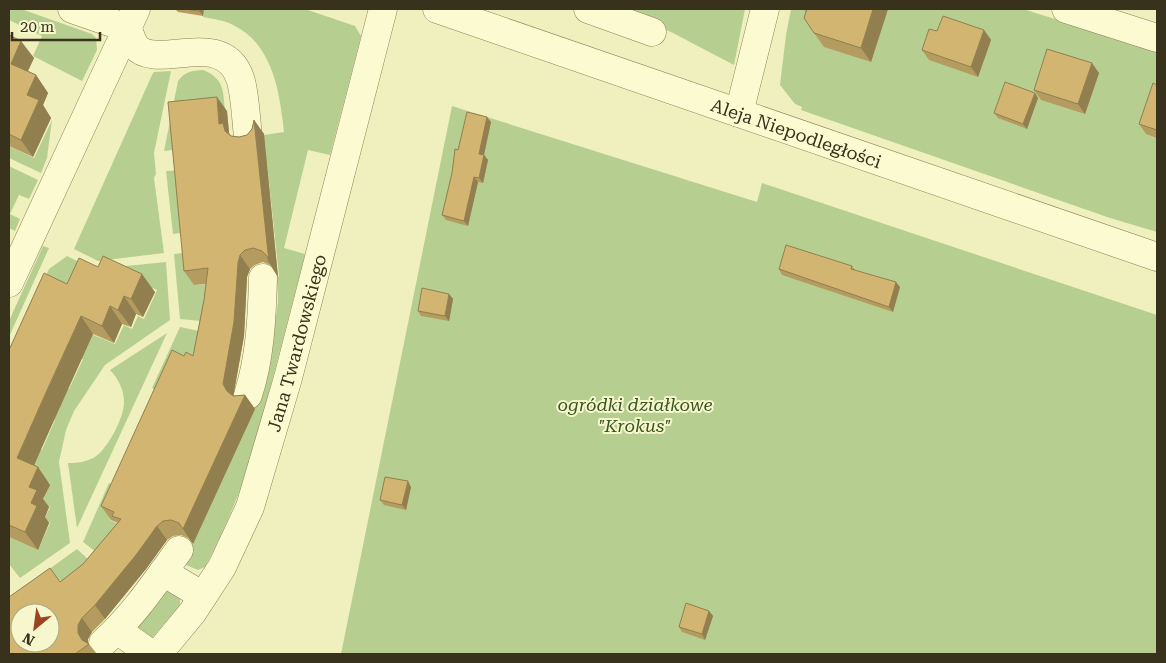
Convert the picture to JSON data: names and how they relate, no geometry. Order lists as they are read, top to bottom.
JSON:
{
  "streets": {
    "street": ["Aleja Niepodległości", "Jana Twardowskiego"]
  },
  "parks": ["ogródki działkowe \"Krokus\""],
  "scale_bar": "20 m",
  "north": "bottom left"
}
